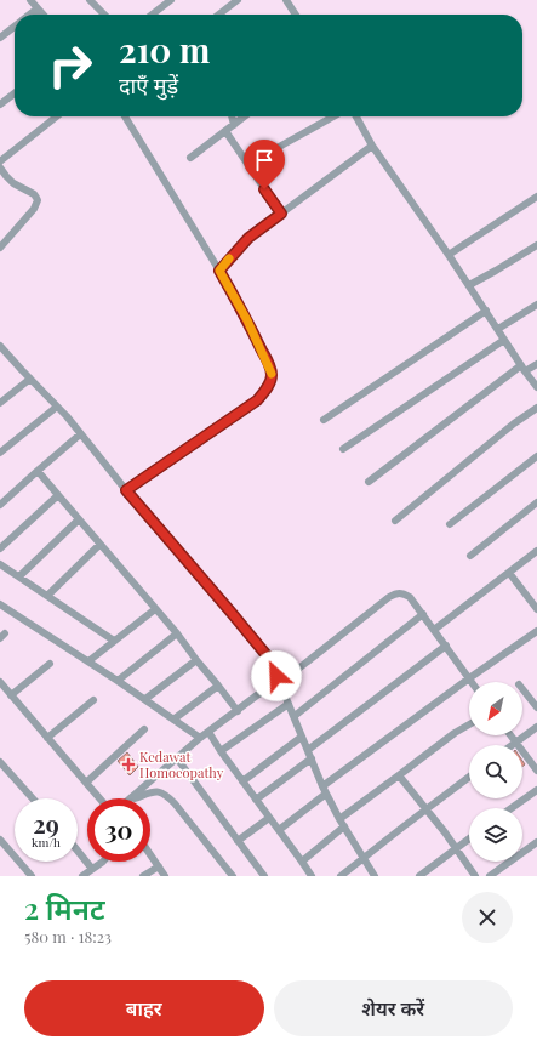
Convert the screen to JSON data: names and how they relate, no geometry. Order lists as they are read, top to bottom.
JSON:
{
  "places": {
    "health": ["Kedawat Homoeopathy"]
  },
  "north": "bottom left",
  "page": {
    "turn": ["210 m", "दाएँ मुड़ें"],
    "speed": "29 km/h",
    "limit": "30",
    "heading": ["2 मिनट", "580 m · 18:23"],
    "buttons": ["बाहर", "शेयर करें"]
  }
}
